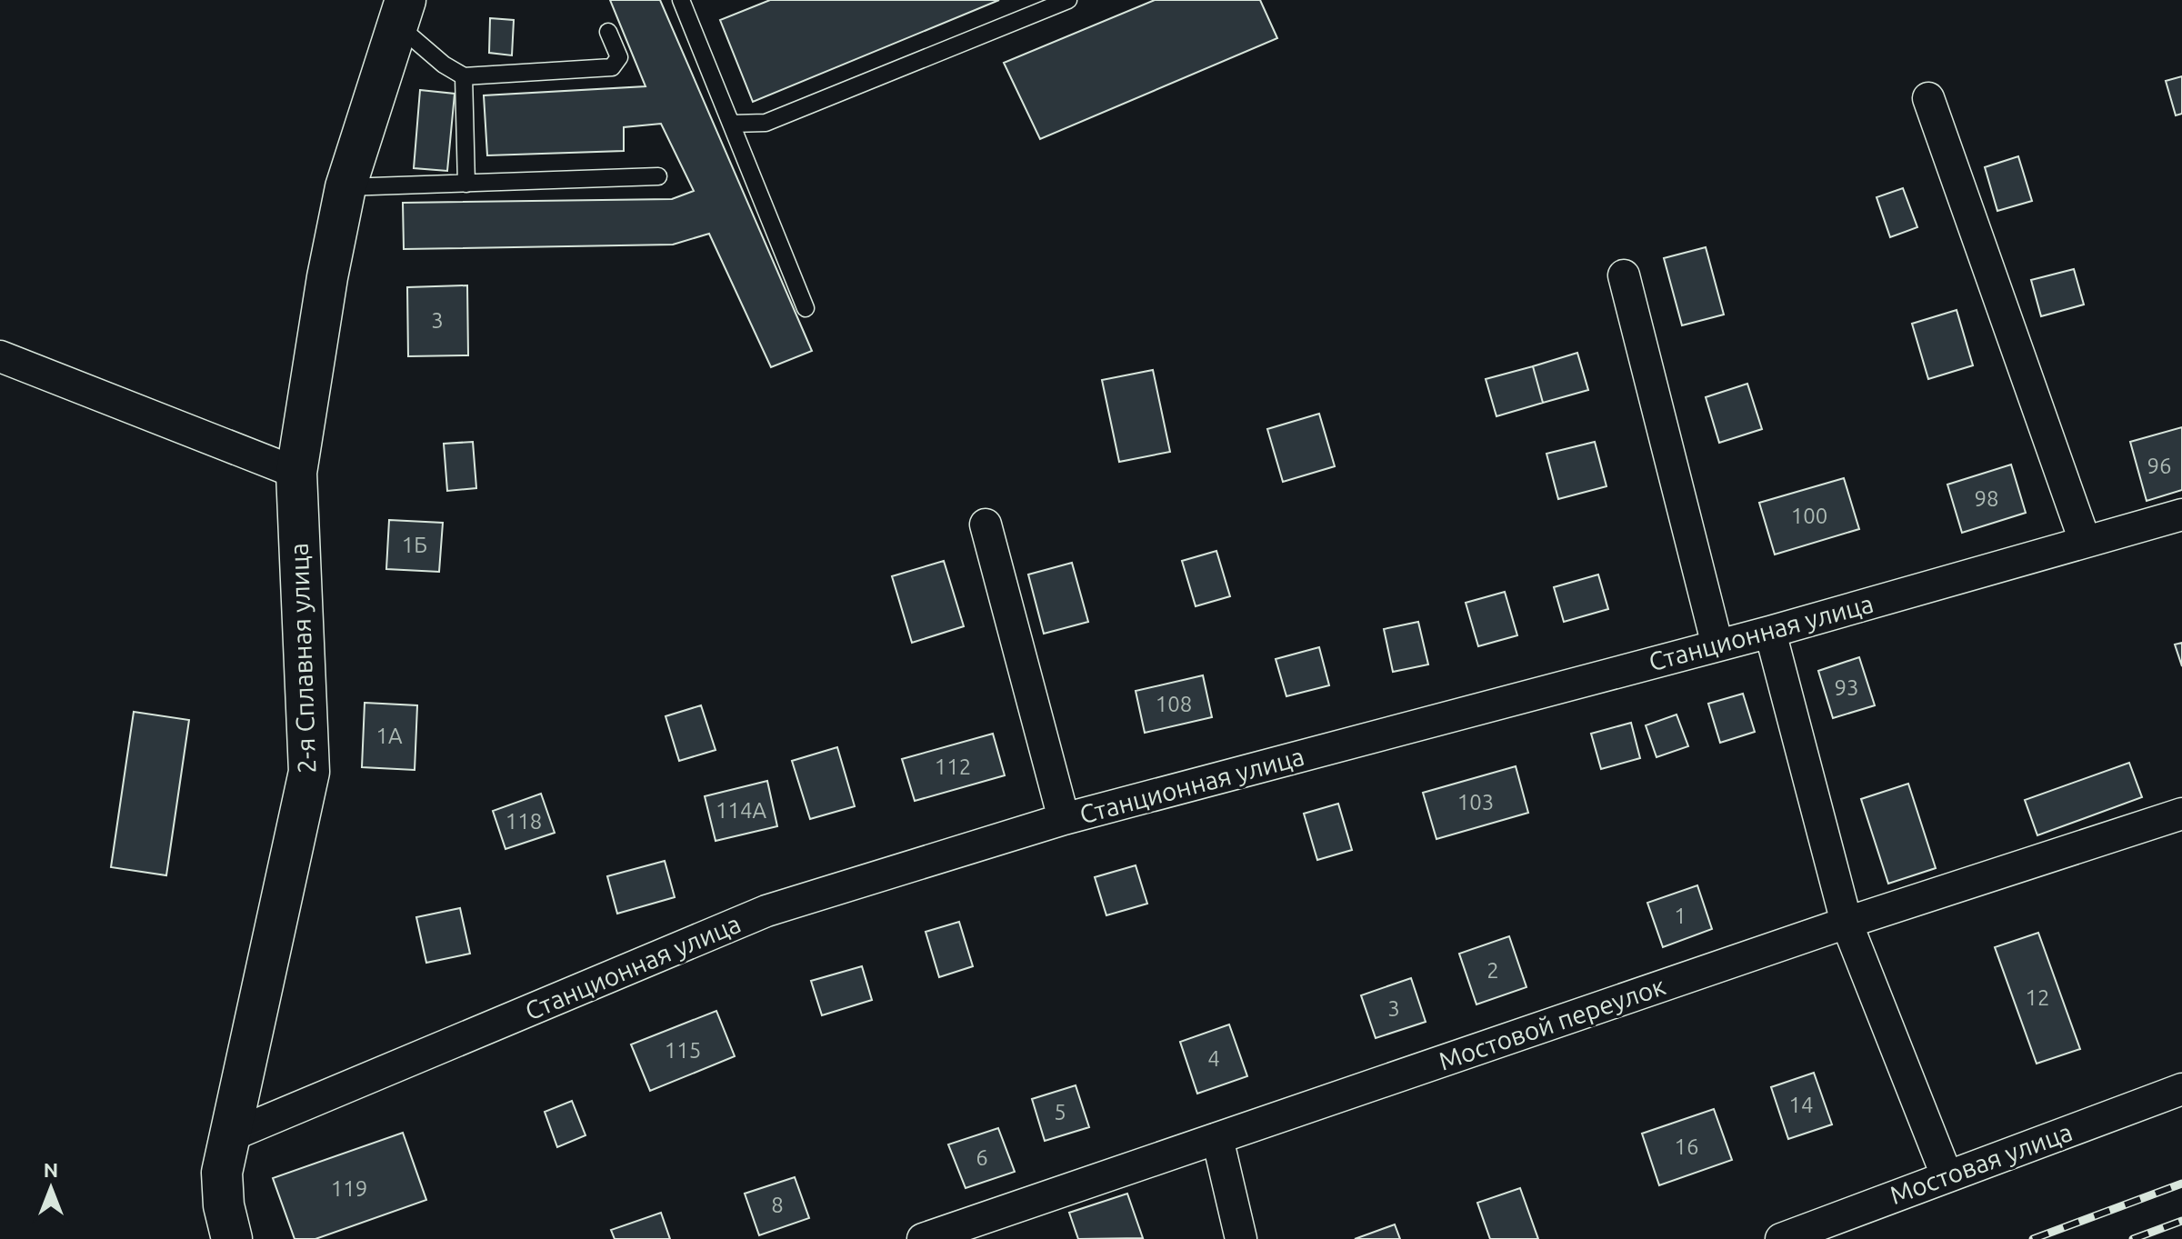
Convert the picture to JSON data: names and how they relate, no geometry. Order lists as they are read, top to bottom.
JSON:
{
  "streets": {
    "street": [
      "Станционная улица",
      "2-я Сплавная улица",
      "Мостовой переулок",
      "Мостовая улица"
    ]
  },
  "crossings": [
    ["Станционная улица", "2-я Сплавная улица"]
  ],
  "house_numbers": [
    "3",
    "96",
    "98",
    "100",
    "1Б",
    "93",
    "108",
    "1А",
    "112",
    "103",
    "114А",
    "118",
    "1",
    "2",
    "12",
    "3",
    "115",
    "4",
    "14",
    "5",
    "16",
    "6",
    "119",
    "8"
  ],
  "north": "top"
}
